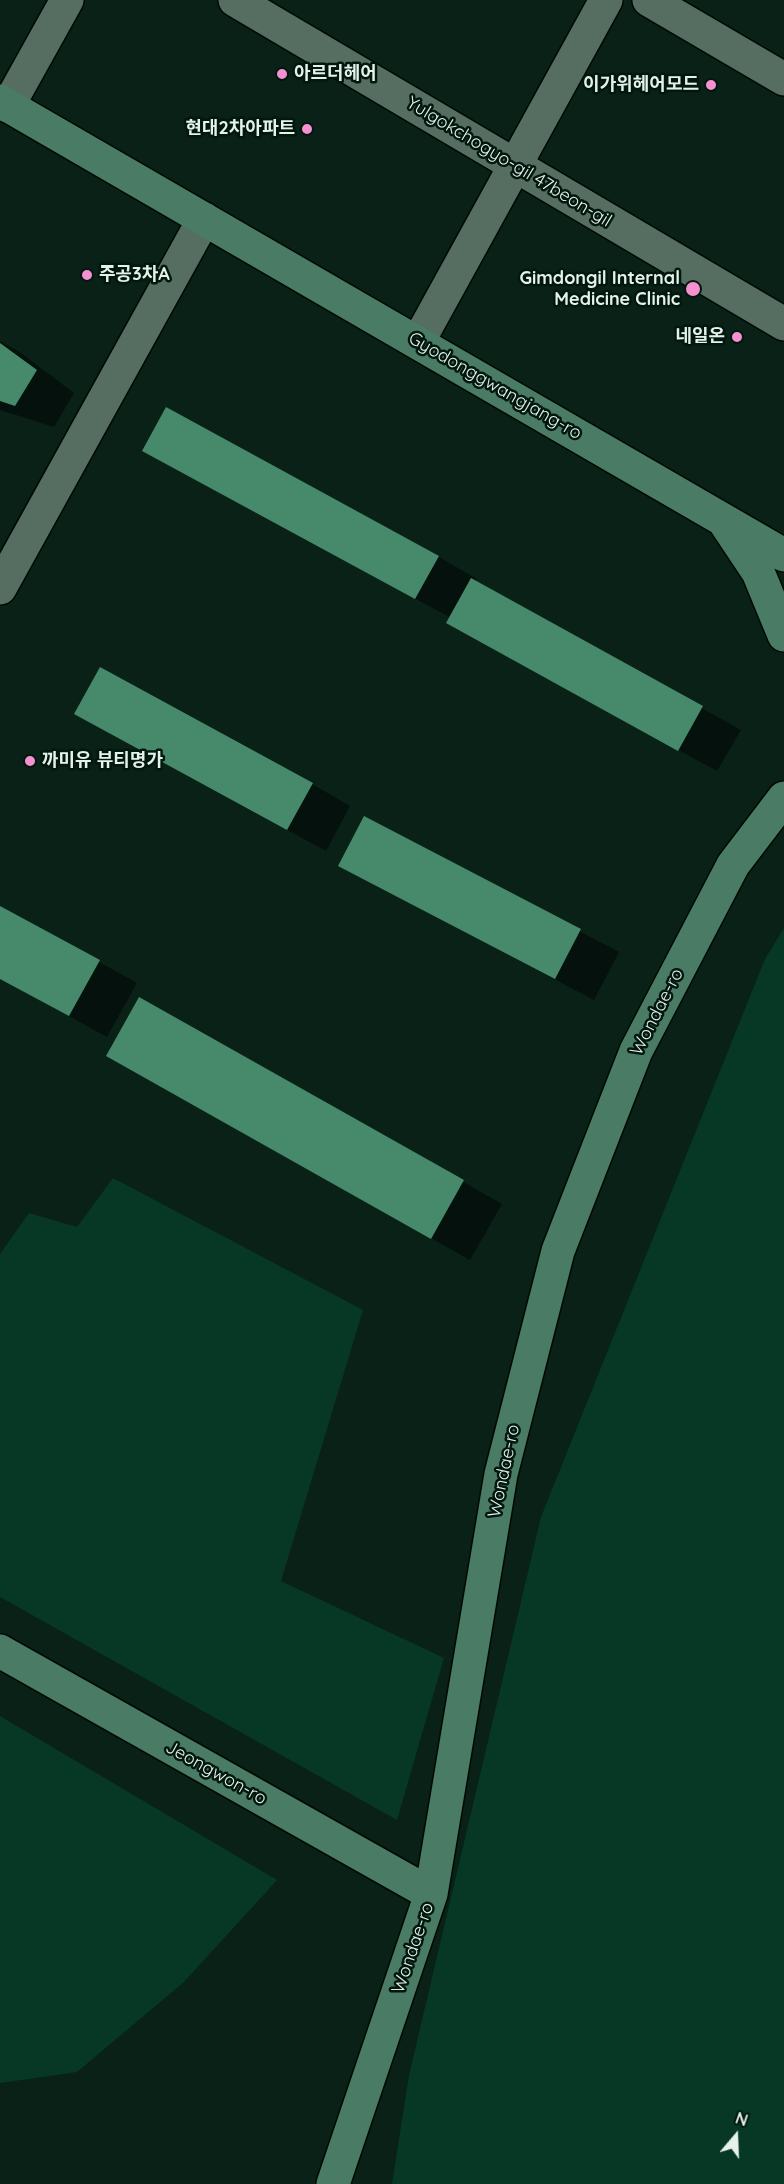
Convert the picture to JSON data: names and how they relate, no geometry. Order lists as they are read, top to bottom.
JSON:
{
  "streets": {
    "street": [
      "Yulgokchogyo-gil 47beon-gil",
      "Gyodonggwangjang-ro",
      "Wondae-ro",
      "Jeongwon-ro"
    ]
  },
  "crossings": [
    ["Wondae-ro", "Jeongwon-ro"]
  ],
  "places": [
    "아르더헤어",
    "이가위헤어모드",
    "현대2차아파트",
    "주공3차A",
    "Gimdongil Internal Medicine Clinic",
    "네일온",
    "까미유 뷰티명가"
  ],
  "north": "top"
}
